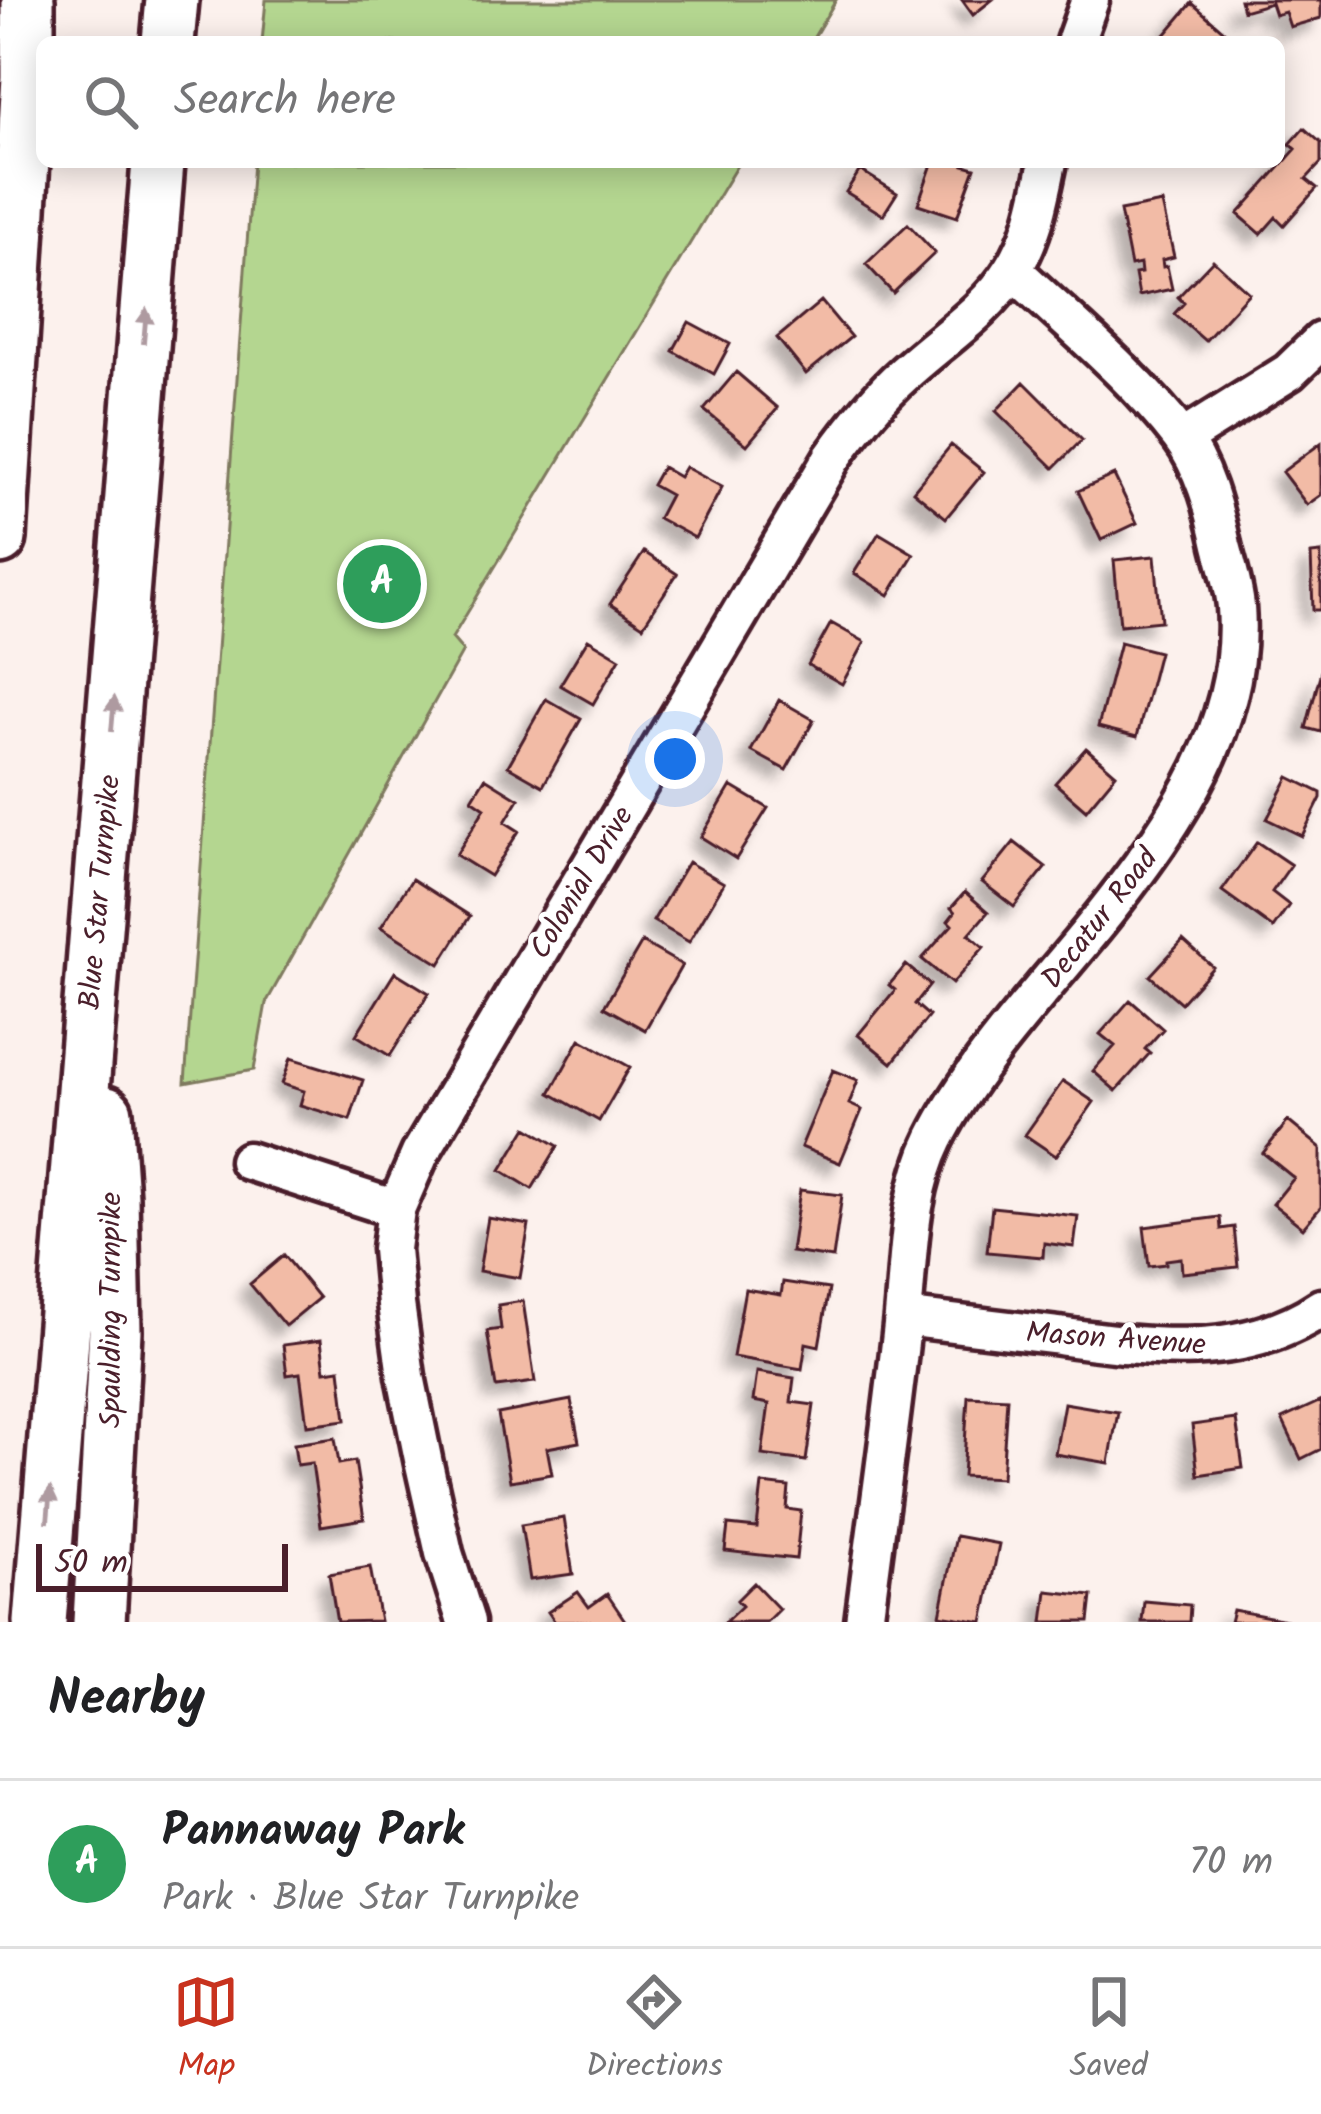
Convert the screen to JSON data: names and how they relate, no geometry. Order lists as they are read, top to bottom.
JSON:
{
  "streets": {
    "highway": ["Blue Star Turnpike", "Spaulding Turnpike"],
    "street": ["Colonial Drive", "Decatur Road", "Mason Avenue"]
  },
  "crossings": [
    ["Colonial Drive", "Decatur Road"],
    ["Blue Star Turnpike", "Spaulding Turnpike"],
    ["Decatur Road", "Mason Avenue"]
  ],
  "one_way": ["Blue Star Turnpike"],
  "scale_bar": "50 m",
  "page": {
    "search": "Search here",
    "pins": "A",
    "scale": "50 m",
    "heading": "Nearby",
    "list": [
      {
        "mark": "A",
        "name": "Pannaway Park",
        "note": "Park · Blue Star Turnpike",
        "value": "70 m"
      }
    ],
    "nav": ["Map", "Directions", "Saved"]
  }
}
